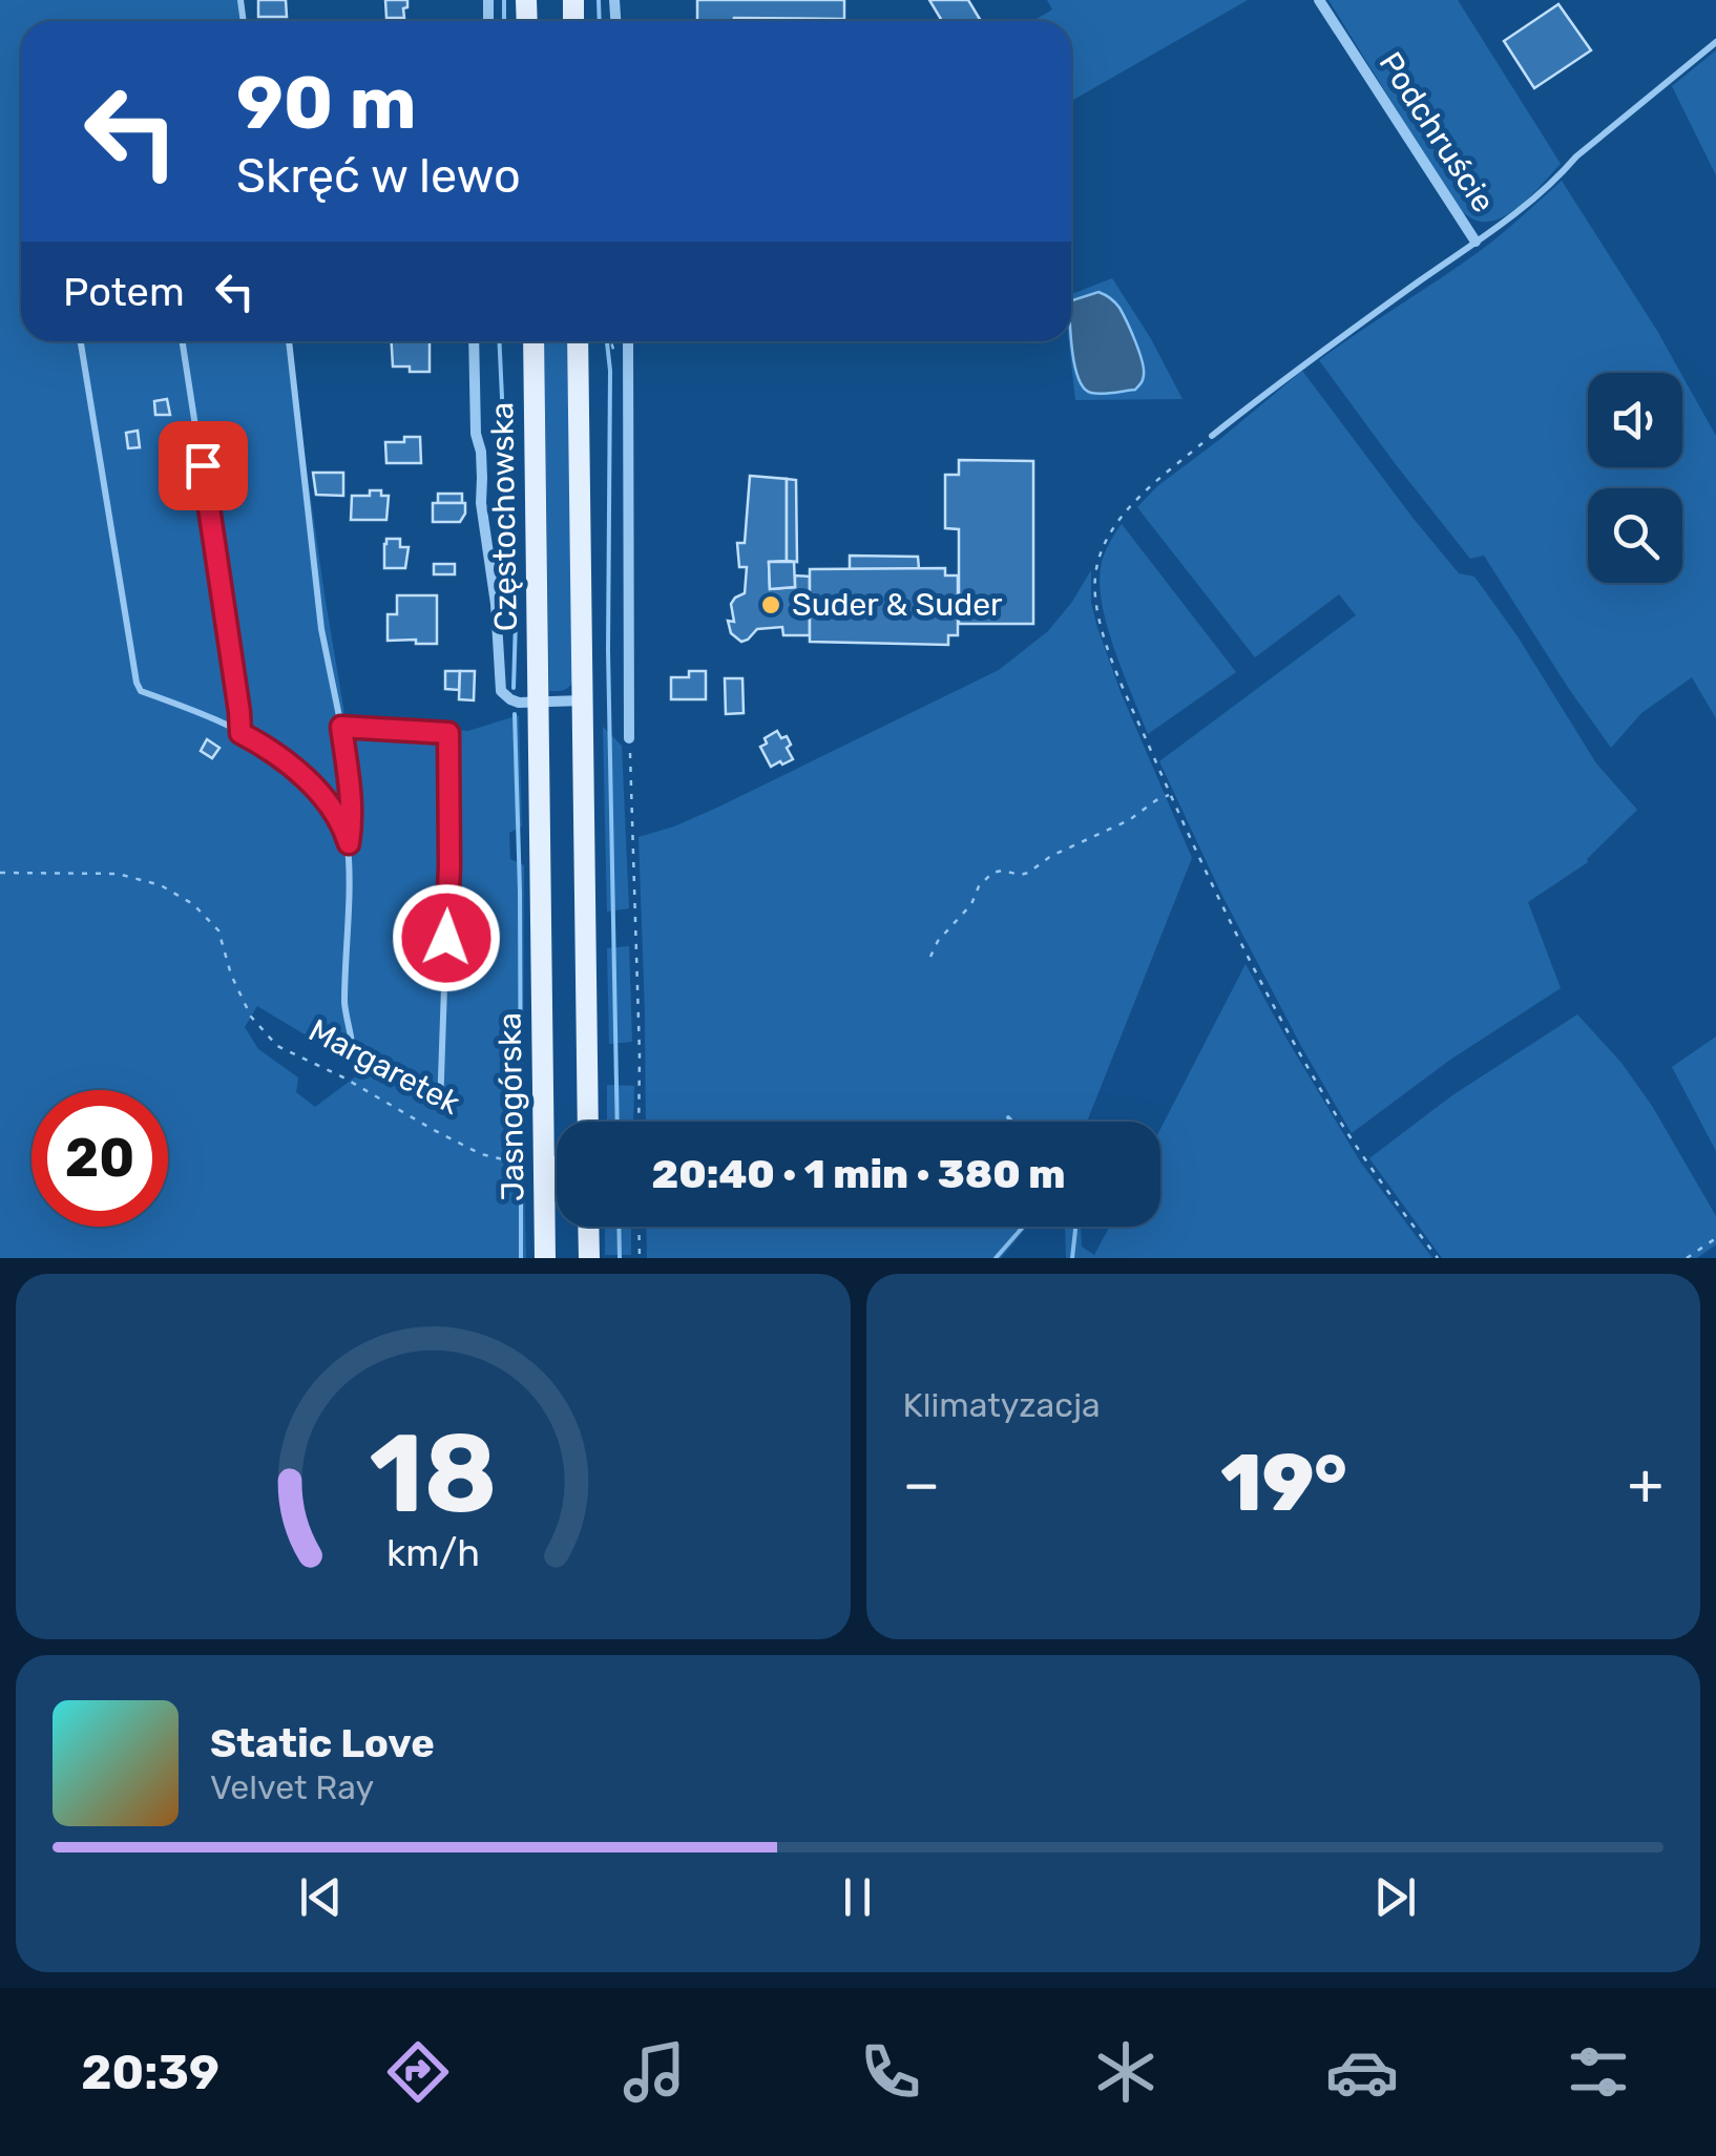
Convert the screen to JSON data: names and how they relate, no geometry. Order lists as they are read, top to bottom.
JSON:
{
  "streets": {
    "main road": ["Częstochowska", "Jasnogórska"],
    "street": ["Podchruście"],
    "path": ["Margaretek"]
  },
  "crossings": [
    ["Częstochowska", "Jasnogórska"],
    ["Margaretek", "Jasnogórska"]
  ],
  "places": ["Suder & Suder"],
  "page": {
    "turn": ["90 m", "Skręć w lewo"],
    "then": "Potem",
    "limit": "20",
    "trip": "20:40 · 1 min · 380 m",
    "tile": "Klimatyzacja",
    "heat": ["−", "19°", "+"],
    "song": ["Static Love", "Velvet Ray"],
    "tabs": "20:39",
    "gauge": ["18", "km/h"]
  }
}
